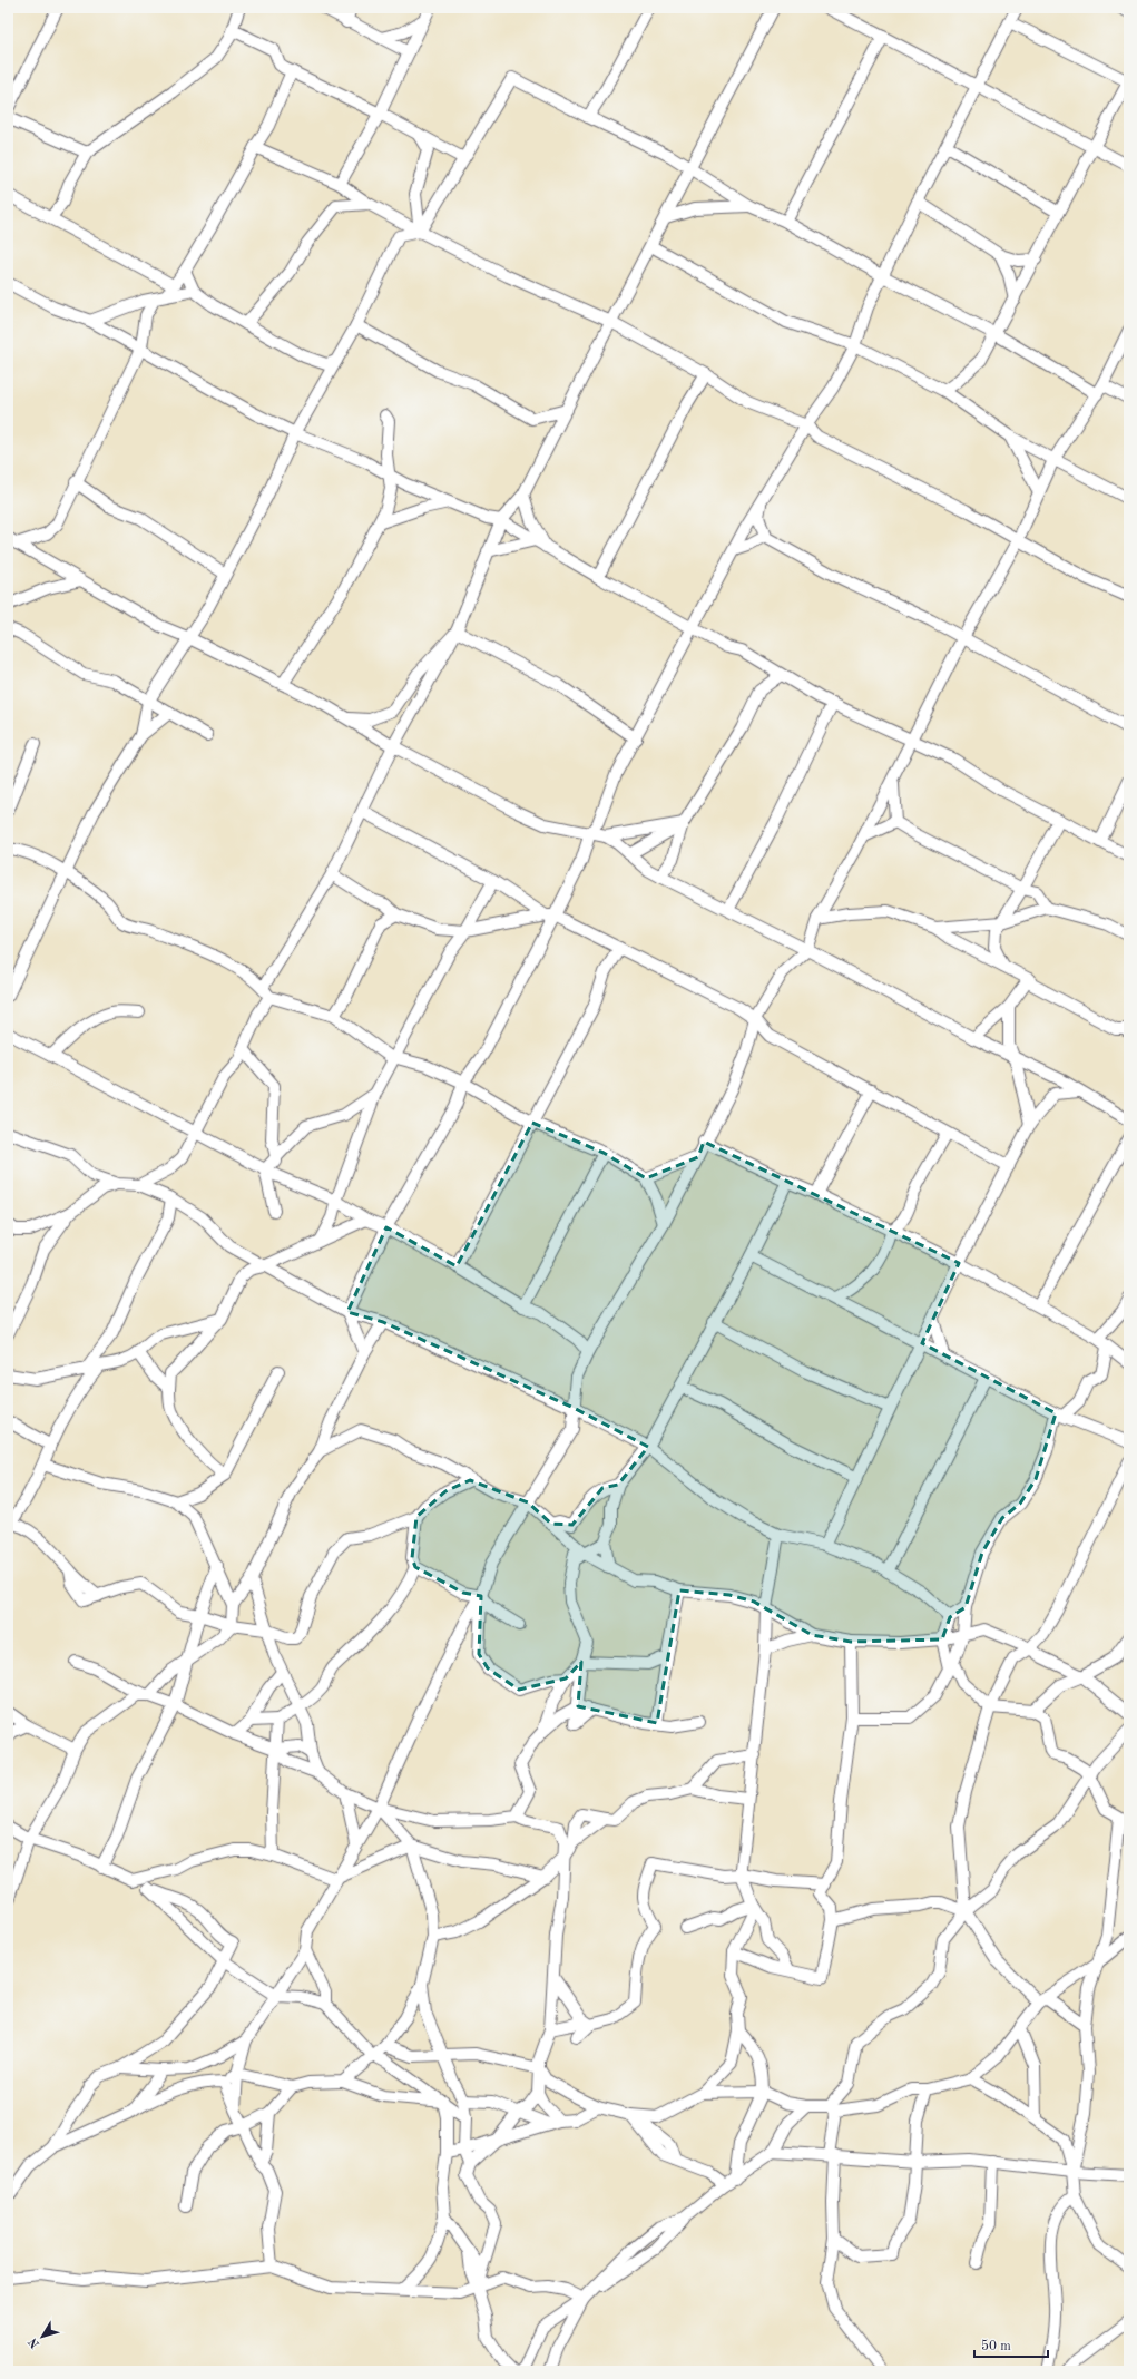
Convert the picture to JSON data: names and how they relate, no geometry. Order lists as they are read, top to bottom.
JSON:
{
  "scale_bar": "50 m",
  "north": "bottom left"
}
